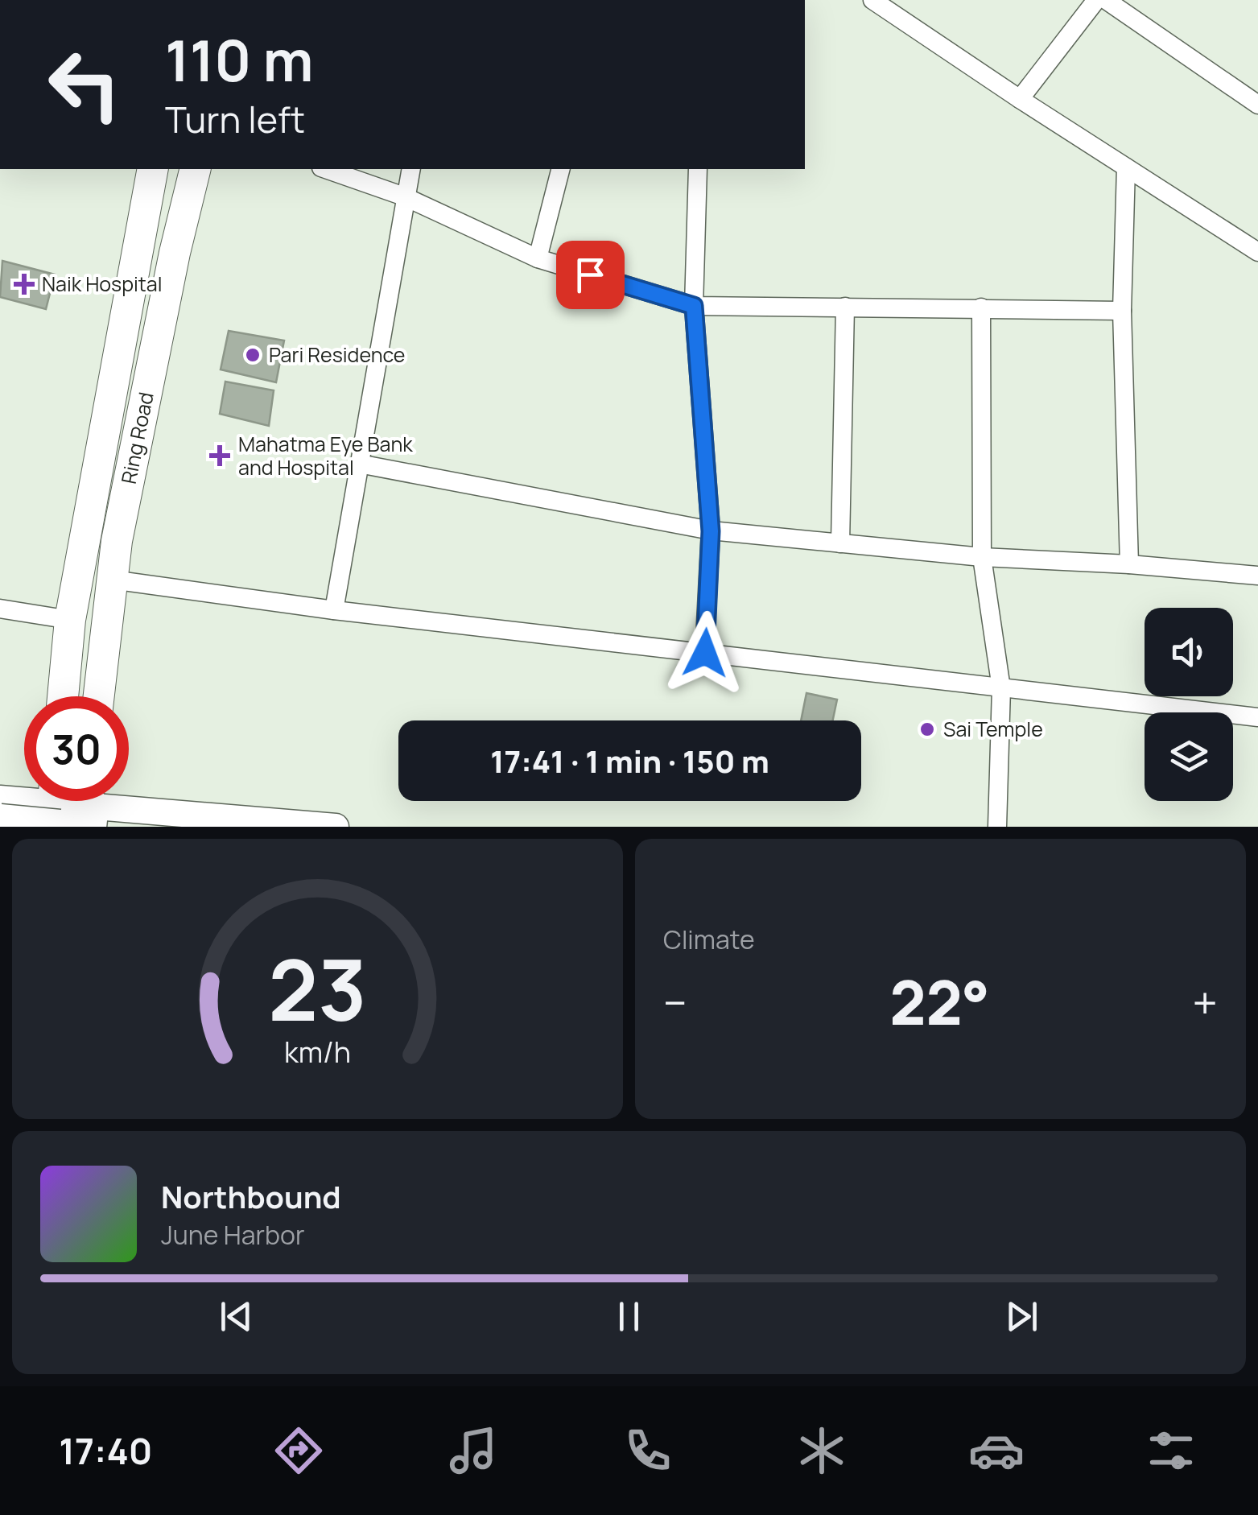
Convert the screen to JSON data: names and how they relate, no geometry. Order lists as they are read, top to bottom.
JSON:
{
  "streets": {
    "main road": ["Ring Road"]
  },
  "places": {
    "health": ["Naik Hospital", "Mahatma Eye Bank and Hospital"],
    "other": ["Pari Residence", "Sai Temple"]
  },
  "page": {
    "turn": ["110 m", "Turn left"],
    "limit": "30",
    "trip": "17:41 · 1 min · 150 m",
    "tile": "Climate",
    "heat": ["−", "22°", "+"],
    "song": ["Northbound", "June Harbor"],
    "tabs": "17:40",
    "gauge": ["23", "km/h"]
  }
}
